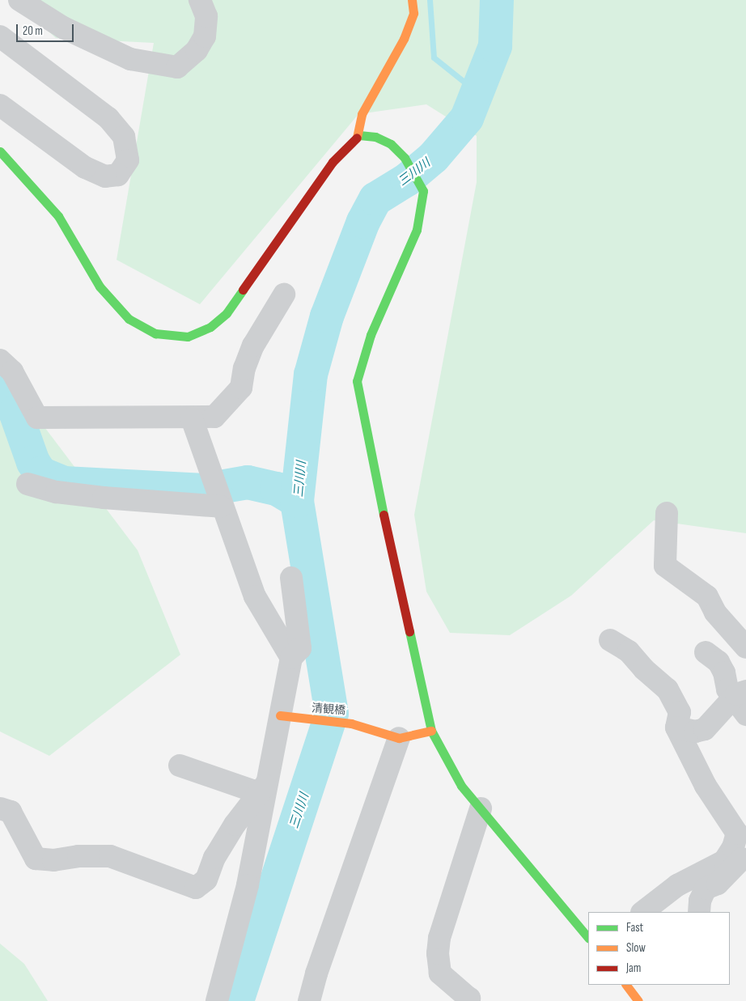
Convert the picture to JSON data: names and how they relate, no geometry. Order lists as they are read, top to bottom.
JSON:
{
  "streets": {
    "street": ["清観橋"]
  },
  "water": ["三川川"],
  "legend": ["Fast", "Slow", "Jam"],
  "scale_bar": "20 m"
}
